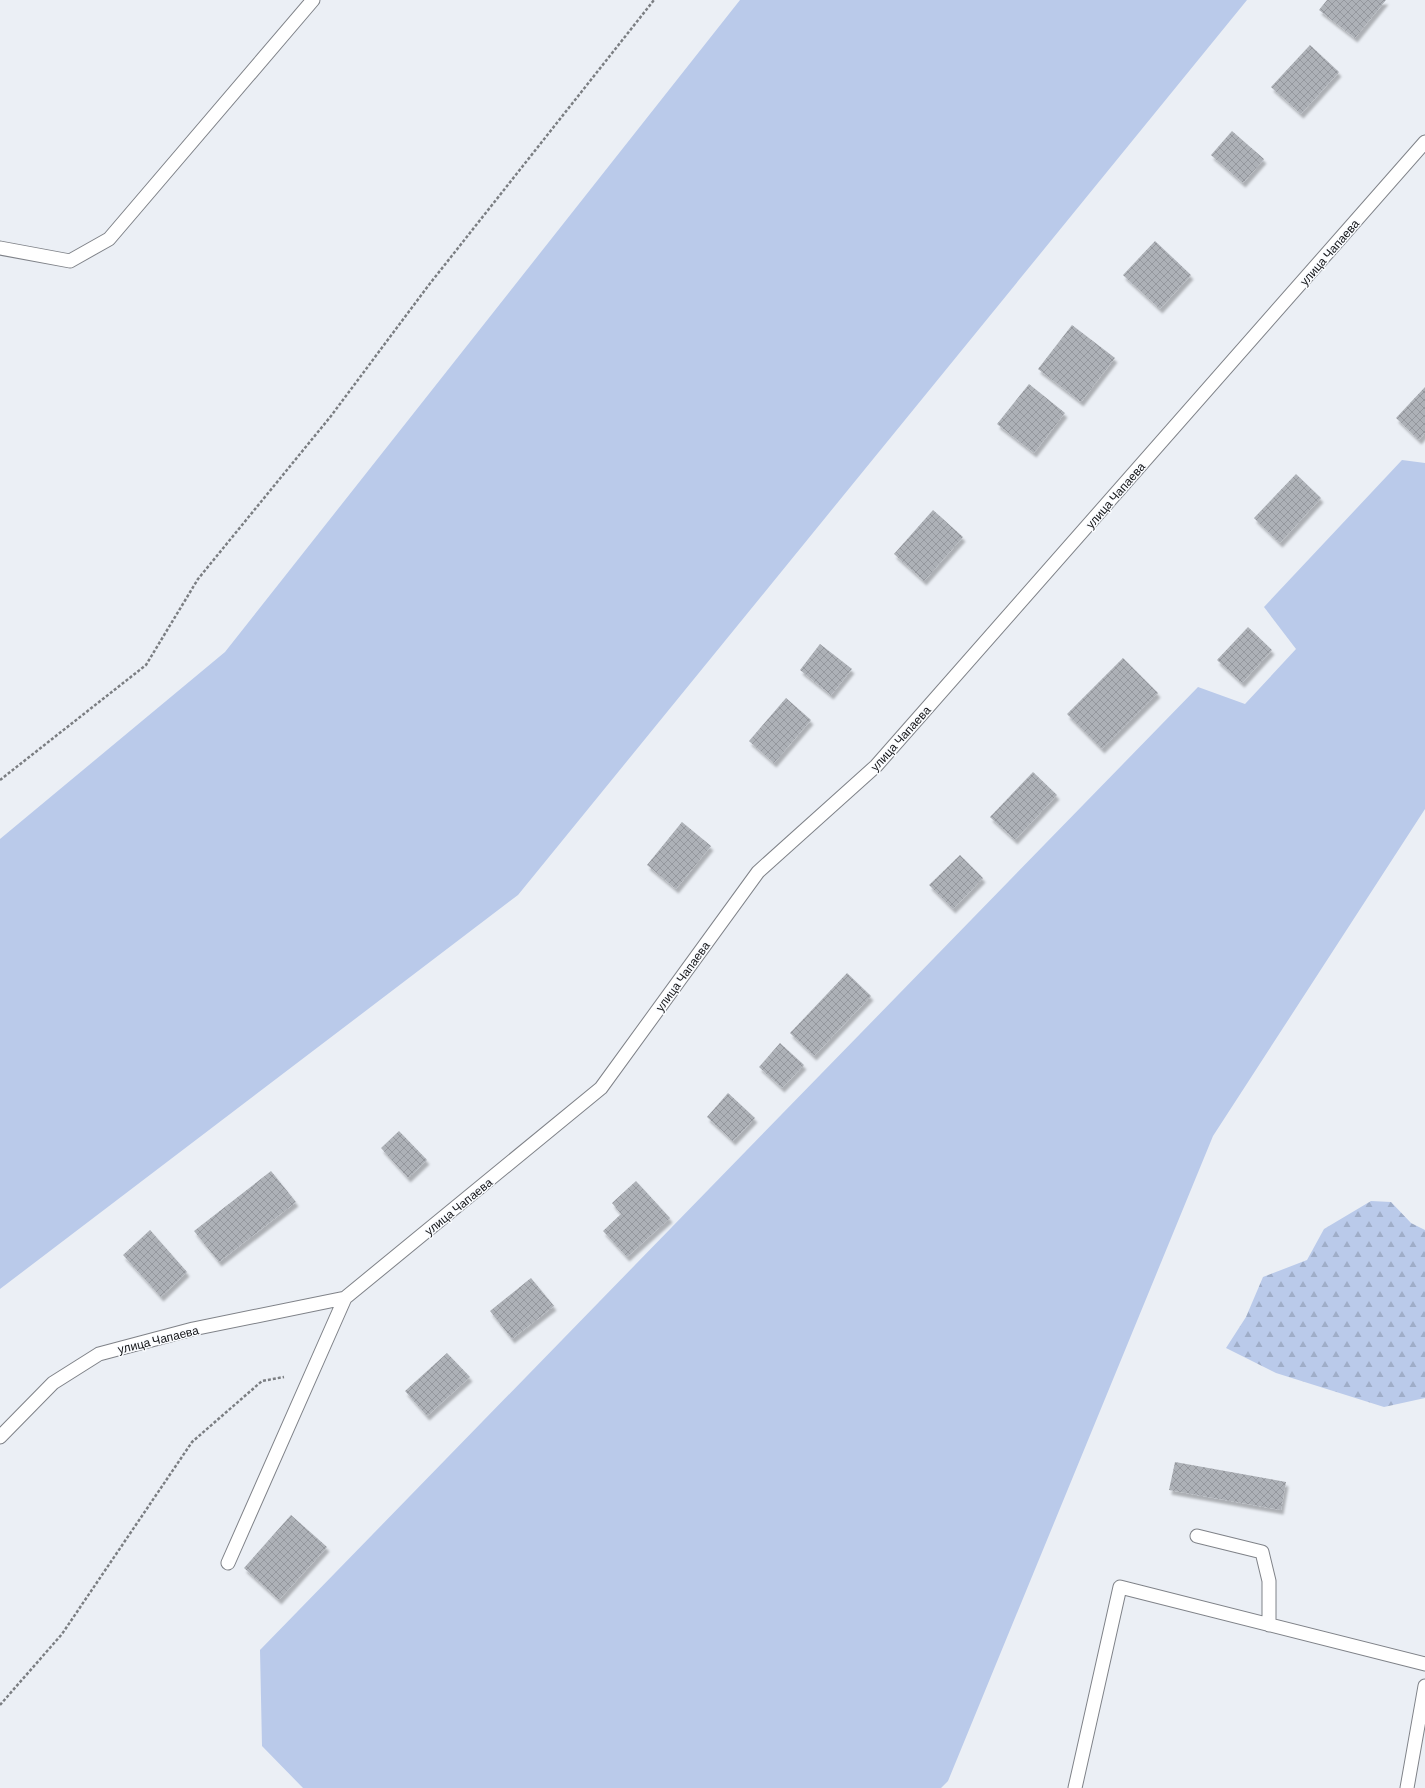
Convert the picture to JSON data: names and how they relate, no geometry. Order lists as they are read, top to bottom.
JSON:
{
  "streets": {
    "lane": ["улица Чапаева"]
  }
}
